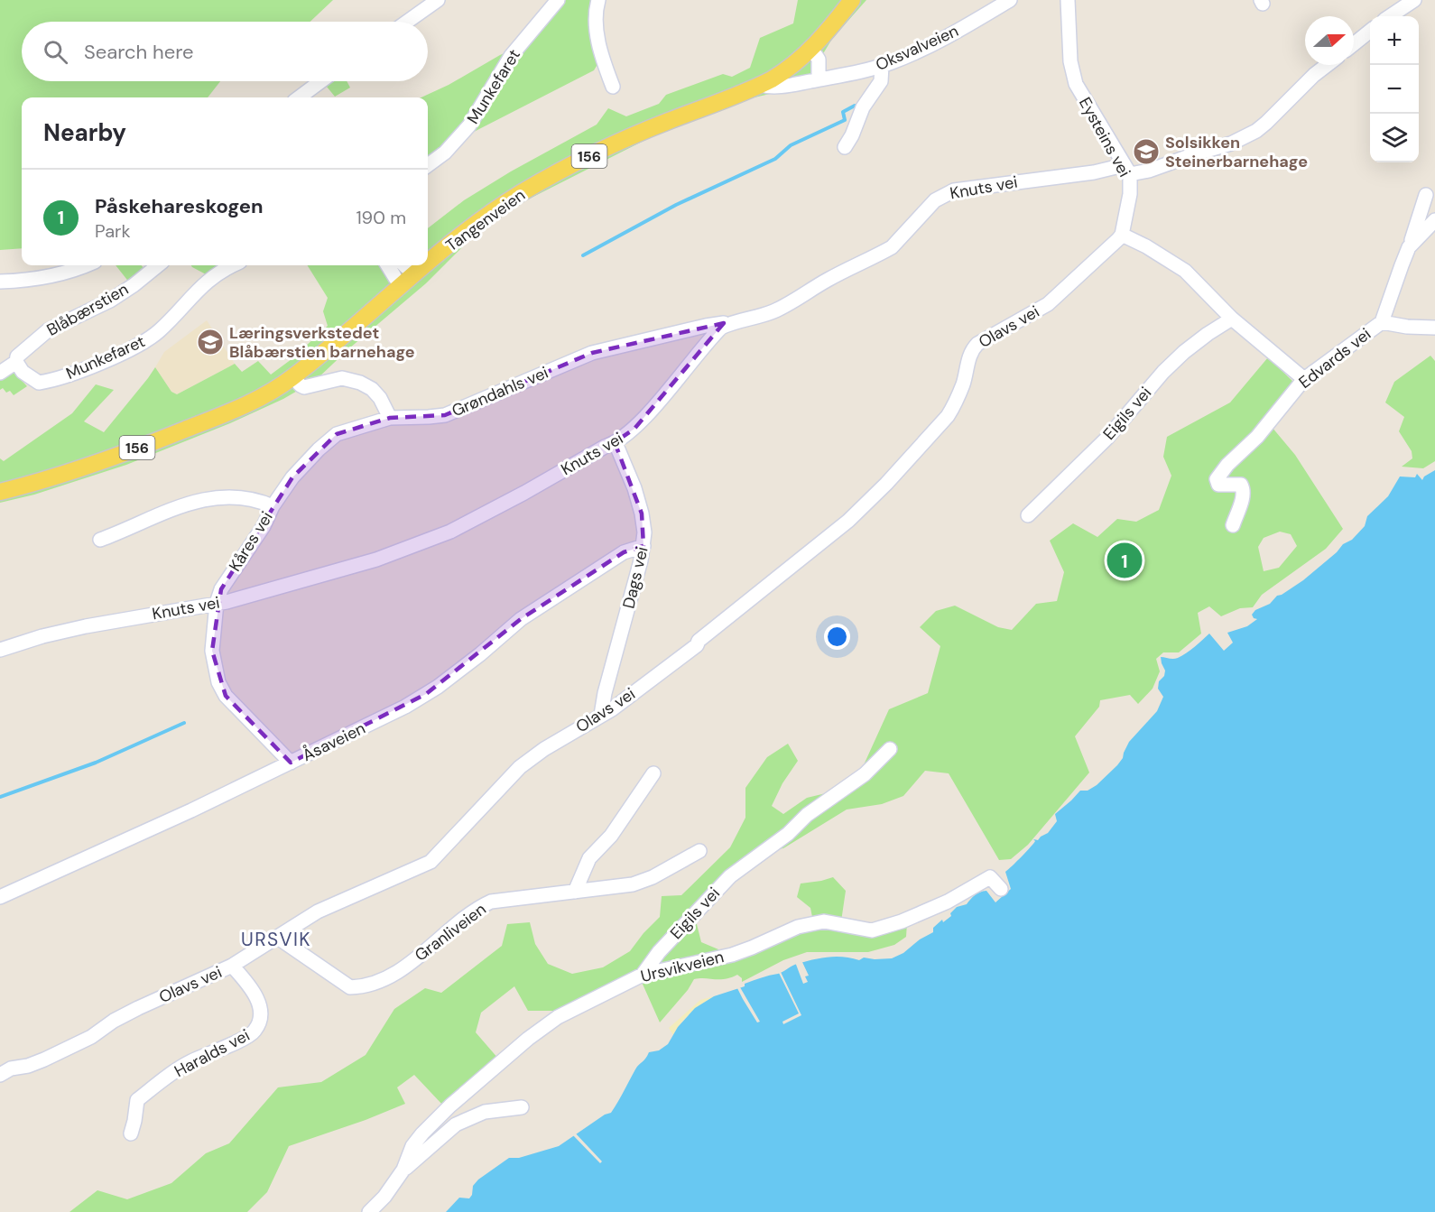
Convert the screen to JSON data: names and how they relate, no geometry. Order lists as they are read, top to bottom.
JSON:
{
  "streets": {
    "main road": ["156", "Tangenveien"],
    "street": [
      "Oksvalveien",
      "Munkefaret",
      "Eysteins vei",
      "Knuts vei",
      "Blåbærstien",
      "Olavs vei",
      "Edvards vei",
      "Grøndahls vei",
      "Eigils vei",
      "Kåres vei",
      "Dags vei",
      "Åsaveien",
      "Granliveien",
      "Ursvikveien",
      "Haralds vei"
    ]
  },
  "crossings": [
    ["Oksvalveien", "Tangenveien"],
    ["Munkefaret", "Blåbærstien"],
    ["Eysteins vei", "Knuts vei"],
    ["Eysteins vei", "Olavs vei"],
    ["Knuts vei", "Grøndahls vei"],
    ["Knuts vei", "Kåres vei"],
    ["Knuts vei", "Dags vei"],
    ["Olavs vei", "Dags vei"],
    ["Olavs vei", "Granliveien"],
    ["Olavs vei", "Haralds vei"],
    ["Grøndahls vei", "Kåres vei"],
    ["Eigils vei", "Ursvikveien"],
    ["Kåres vei", "Åsaveien"],
    ["Dags vei", "Åsaveien"]
  ],
  "districts": ["URSVIK"],
  "places": {
    "school or university": ["Solsikken Steinerbarnehage", "Læringsverkstedet Blåbærstien barnehage"]
  },
  "north": "right",
  "page": {
    "map_buttons": ["+", "−"],
    "search": "Search here",
    "heading": "Nearby",
    "list": [
      {
        "mark": "1",
        "name": "Påskehareskogen",
        "note": "Park",
        "value": "190 m"
      }
    ],
    "pins": "1"
  }
}
